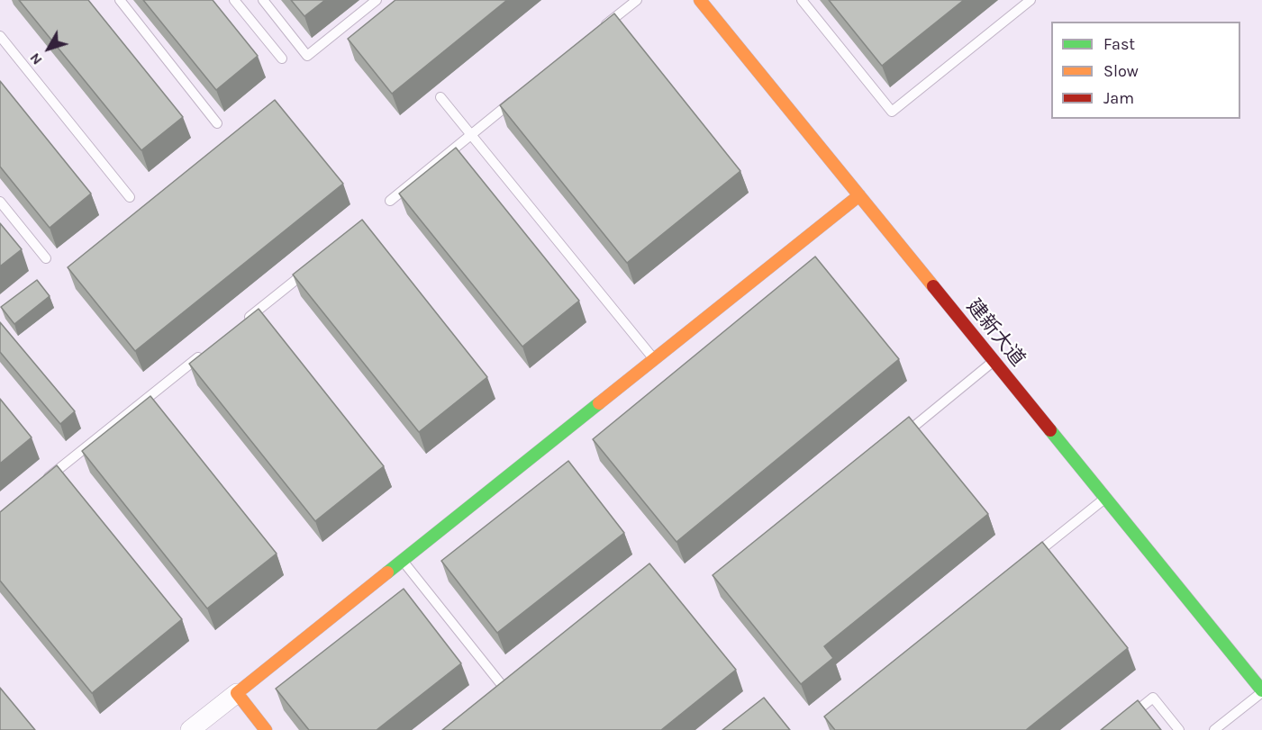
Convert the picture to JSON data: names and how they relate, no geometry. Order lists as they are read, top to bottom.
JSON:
{
  "streets": {
    "street": ["建新大道"]
  },
  "legend": ["Fast", "Slow", "Jam"],
  "north": "bottom left"
}
